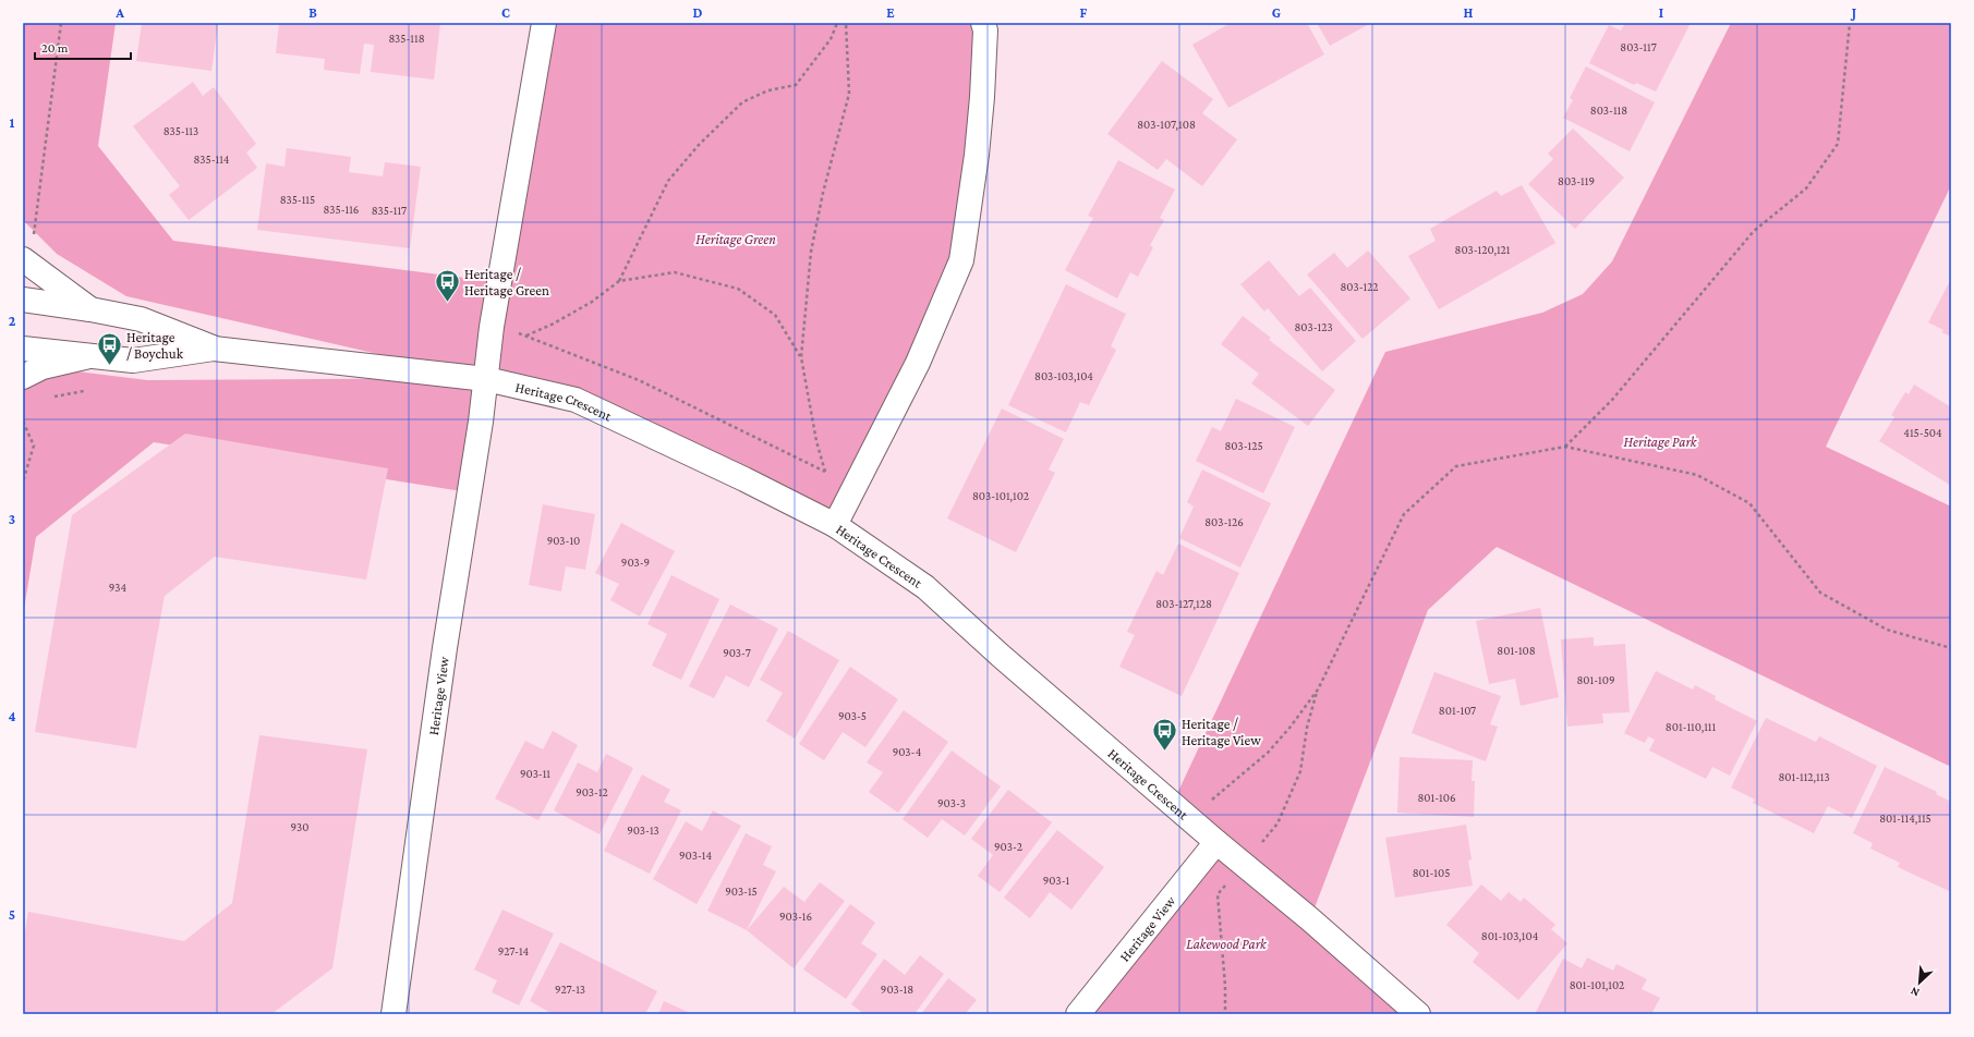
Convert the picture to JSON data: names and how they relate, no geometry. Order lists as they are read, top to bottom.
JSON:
{
  "streets": {
    "street": ["Heritage Crescent", "Heritage View"]
  },
  "crossings": [
    ["Heritage Crescent", "Heritage View"]
  ],
  "parks": ["Heritage Green", "Heritage Park", "Lakewood Park"],
  "places": {
    "bus stop": ["Heritage / Heritage Green", "Heritage / Boychuk", "Heritage / Heritage View"]
  },
  "house_numbers": [
    "835-118",
    "803-117",
    "803-118",
    "803-107,108",
    "835-113",
    "835-114",
    "803-119",
    "835-115",
    "835-116",
    "835-117",
    "803-120,121",
    "803-122",
    "803-123",
    "803-103,104",
    "415-504",
    "803-125",
    "803-101,102",
    "803-126",
    "903-10",
    "903-9",
    "934",
    "803-127,128",
    "801-108",
    "903-7",
    "801-109",
    "801-107",
    "903-5",
    "801-110,111",
    "903-4",
    "903-11",
    "801-112,113",
    "903-12",
    "801-106",
    "903-3",
    "801-114,115",
    "930",
    "903-13",
    "903-2",
    "903-14",
    "801-105",
    "903-1",
    "903-15",
    "903-16",
    "801-103,104",
    "927-14",
    "801-101,102",
    "927-13",
    "903-18"
  ],
  "scale_bar": "20 m",
  "north": "bottom left",
  "grid": {
    "columns": [
      "A",
      "B",
      "C",
      "D",
      "E",
      "F",
      "G",
      "H",
      "I",
      "J"
    ],
    "rows": [
      "1",
      "2",
      "3",
      "4",
      "5"
    ]
  }
}
